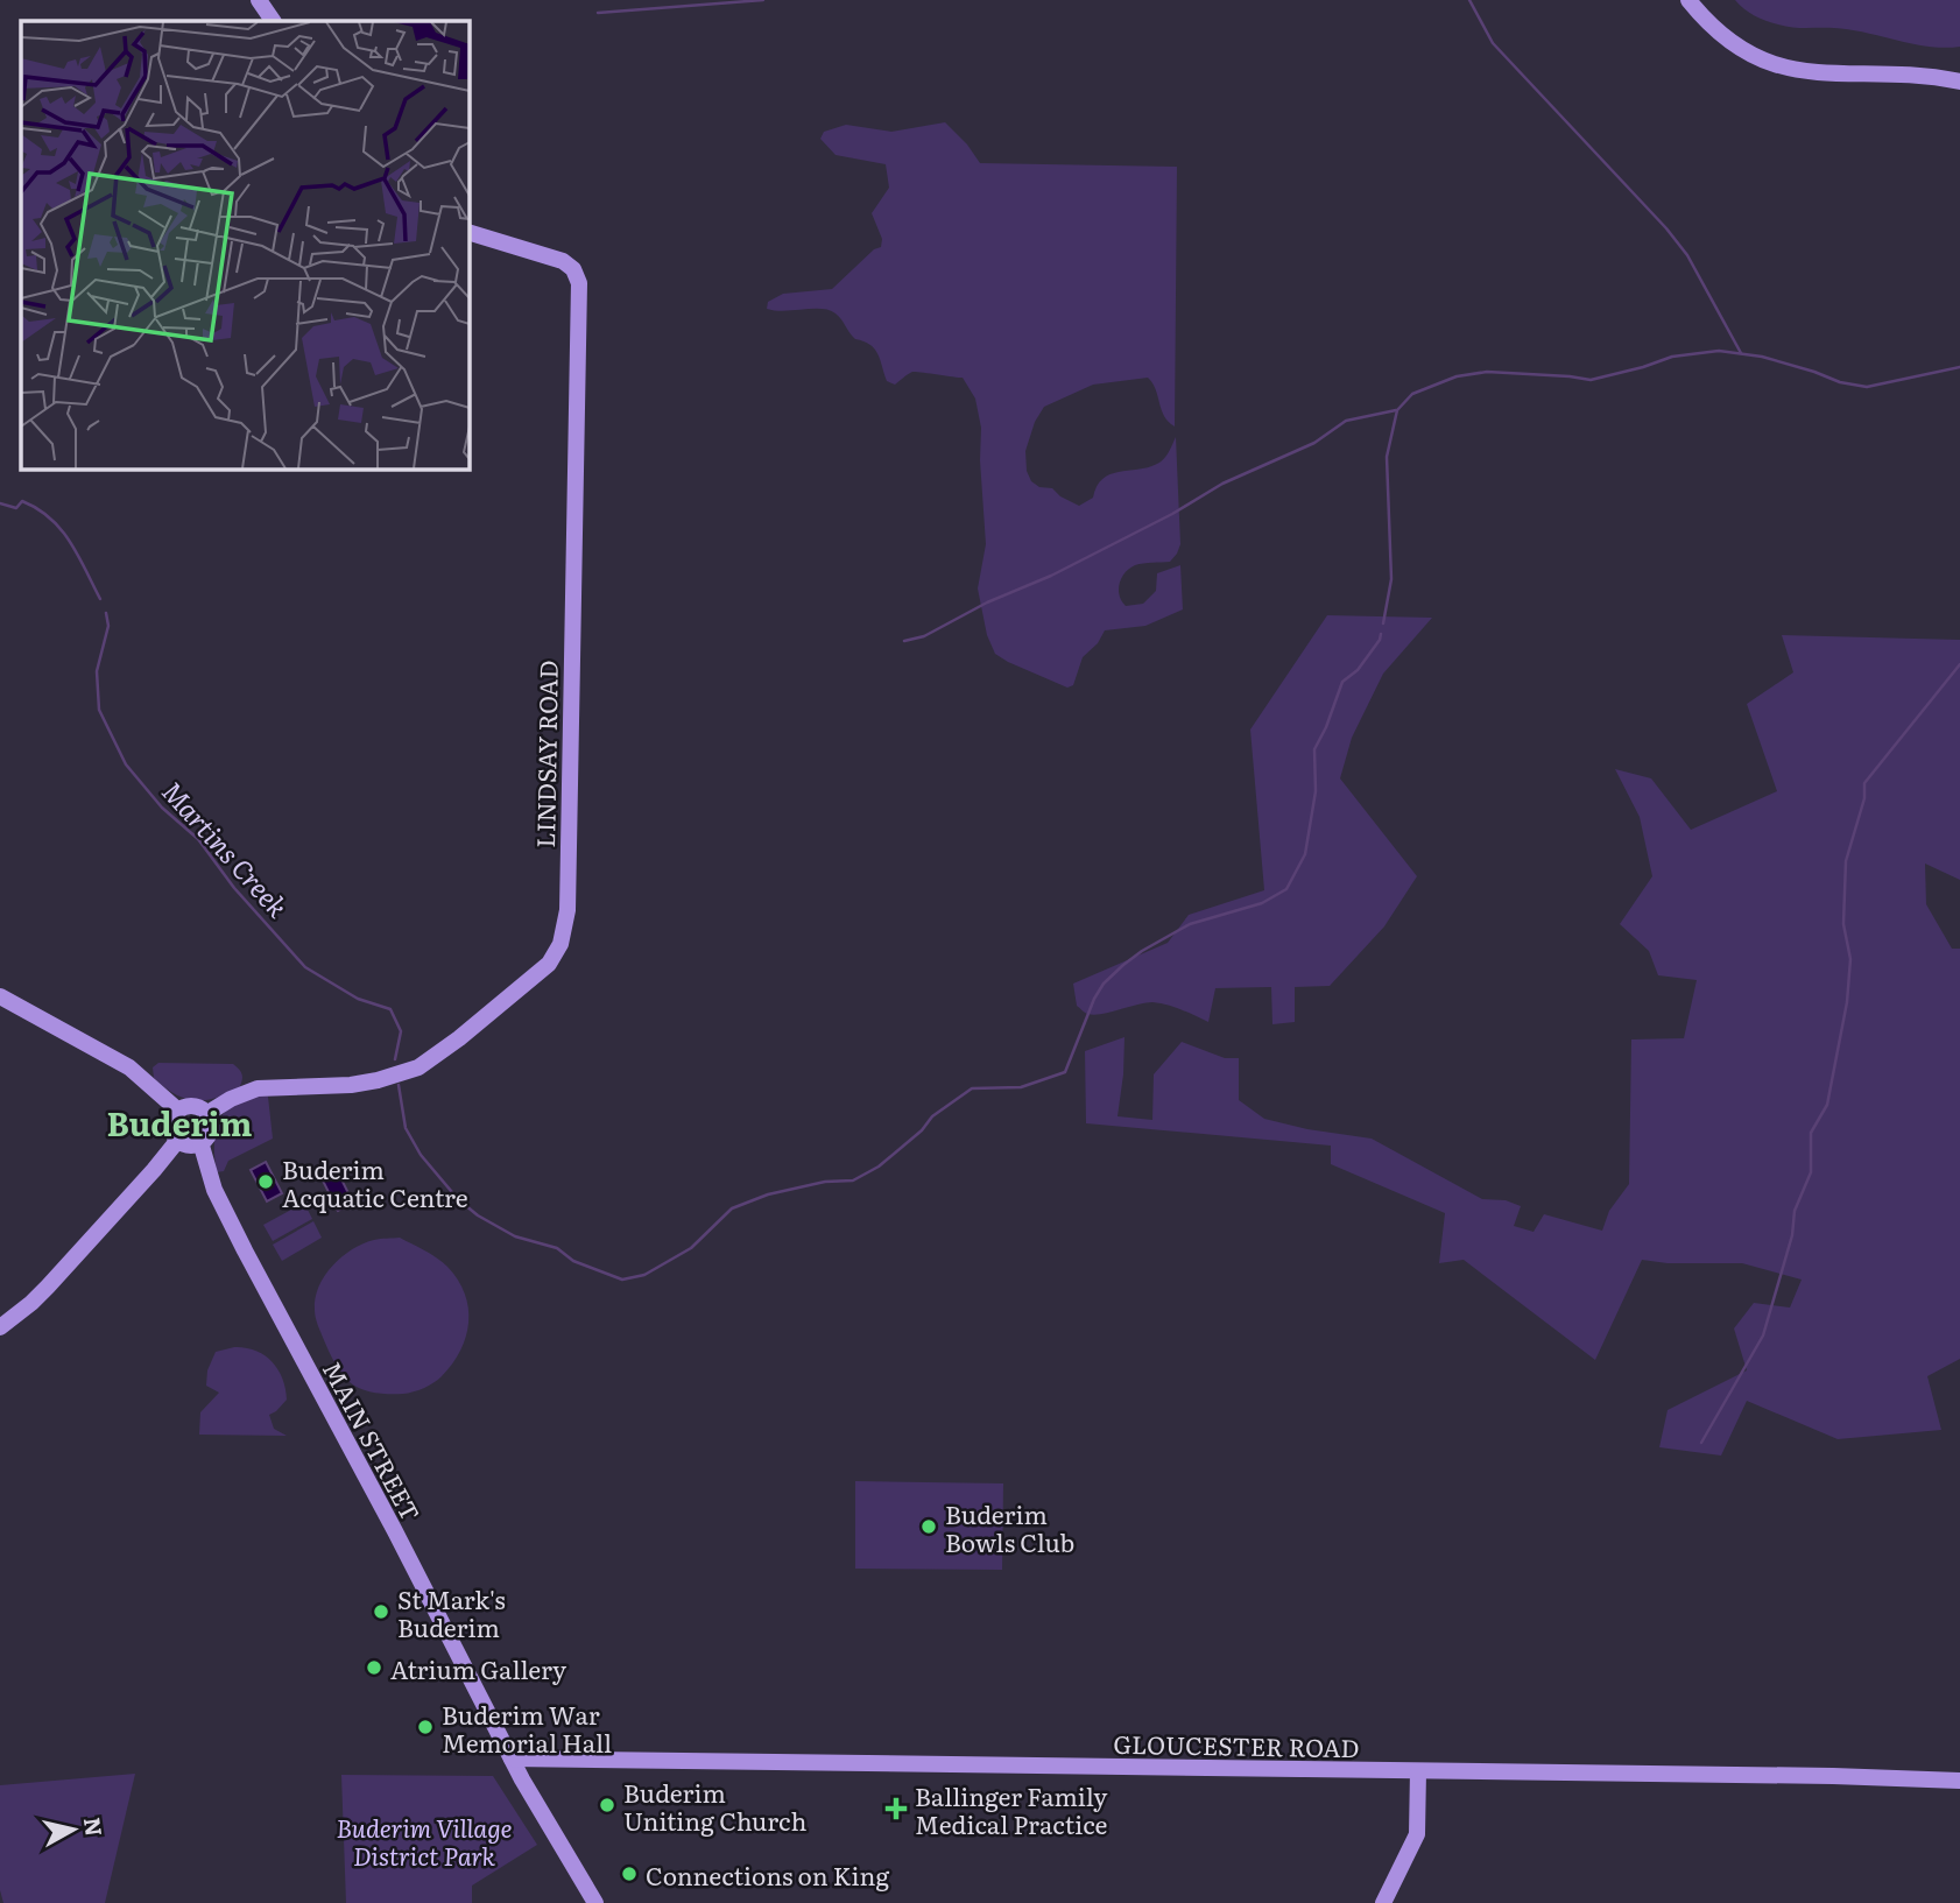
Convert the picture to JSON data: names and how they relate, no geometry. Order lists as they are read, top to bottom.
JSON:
{
  "streets": {
    "main road": ["LINDSAY ROAD", "MAIN STREET", "GLOUCESTER ROAD"]
  },
  "crossings": [
    ["LINDSAY ROAD", "MAIN STREET"],
    ["MAIN STREET", "GLOUCESTER ROAD"]
  ],
  "districts": ["Buderim"],
  "water": ["Martins Creek"],
  "parks": ["Buderim Village District Park"],
  "places": {
    "other": [
      "Buderim Acquatic Centre",
      "Buderim Bowls Club",
      "St Mark's Buderim",
      "Atrium Gallery",
      "Buderim War Memorial Hall",
      "Buderim Uniting Church",
      "Connections on King"
    ],
    "health": ["Ballinger Family Medical Practice"]
  },
  "north": "right"
}
